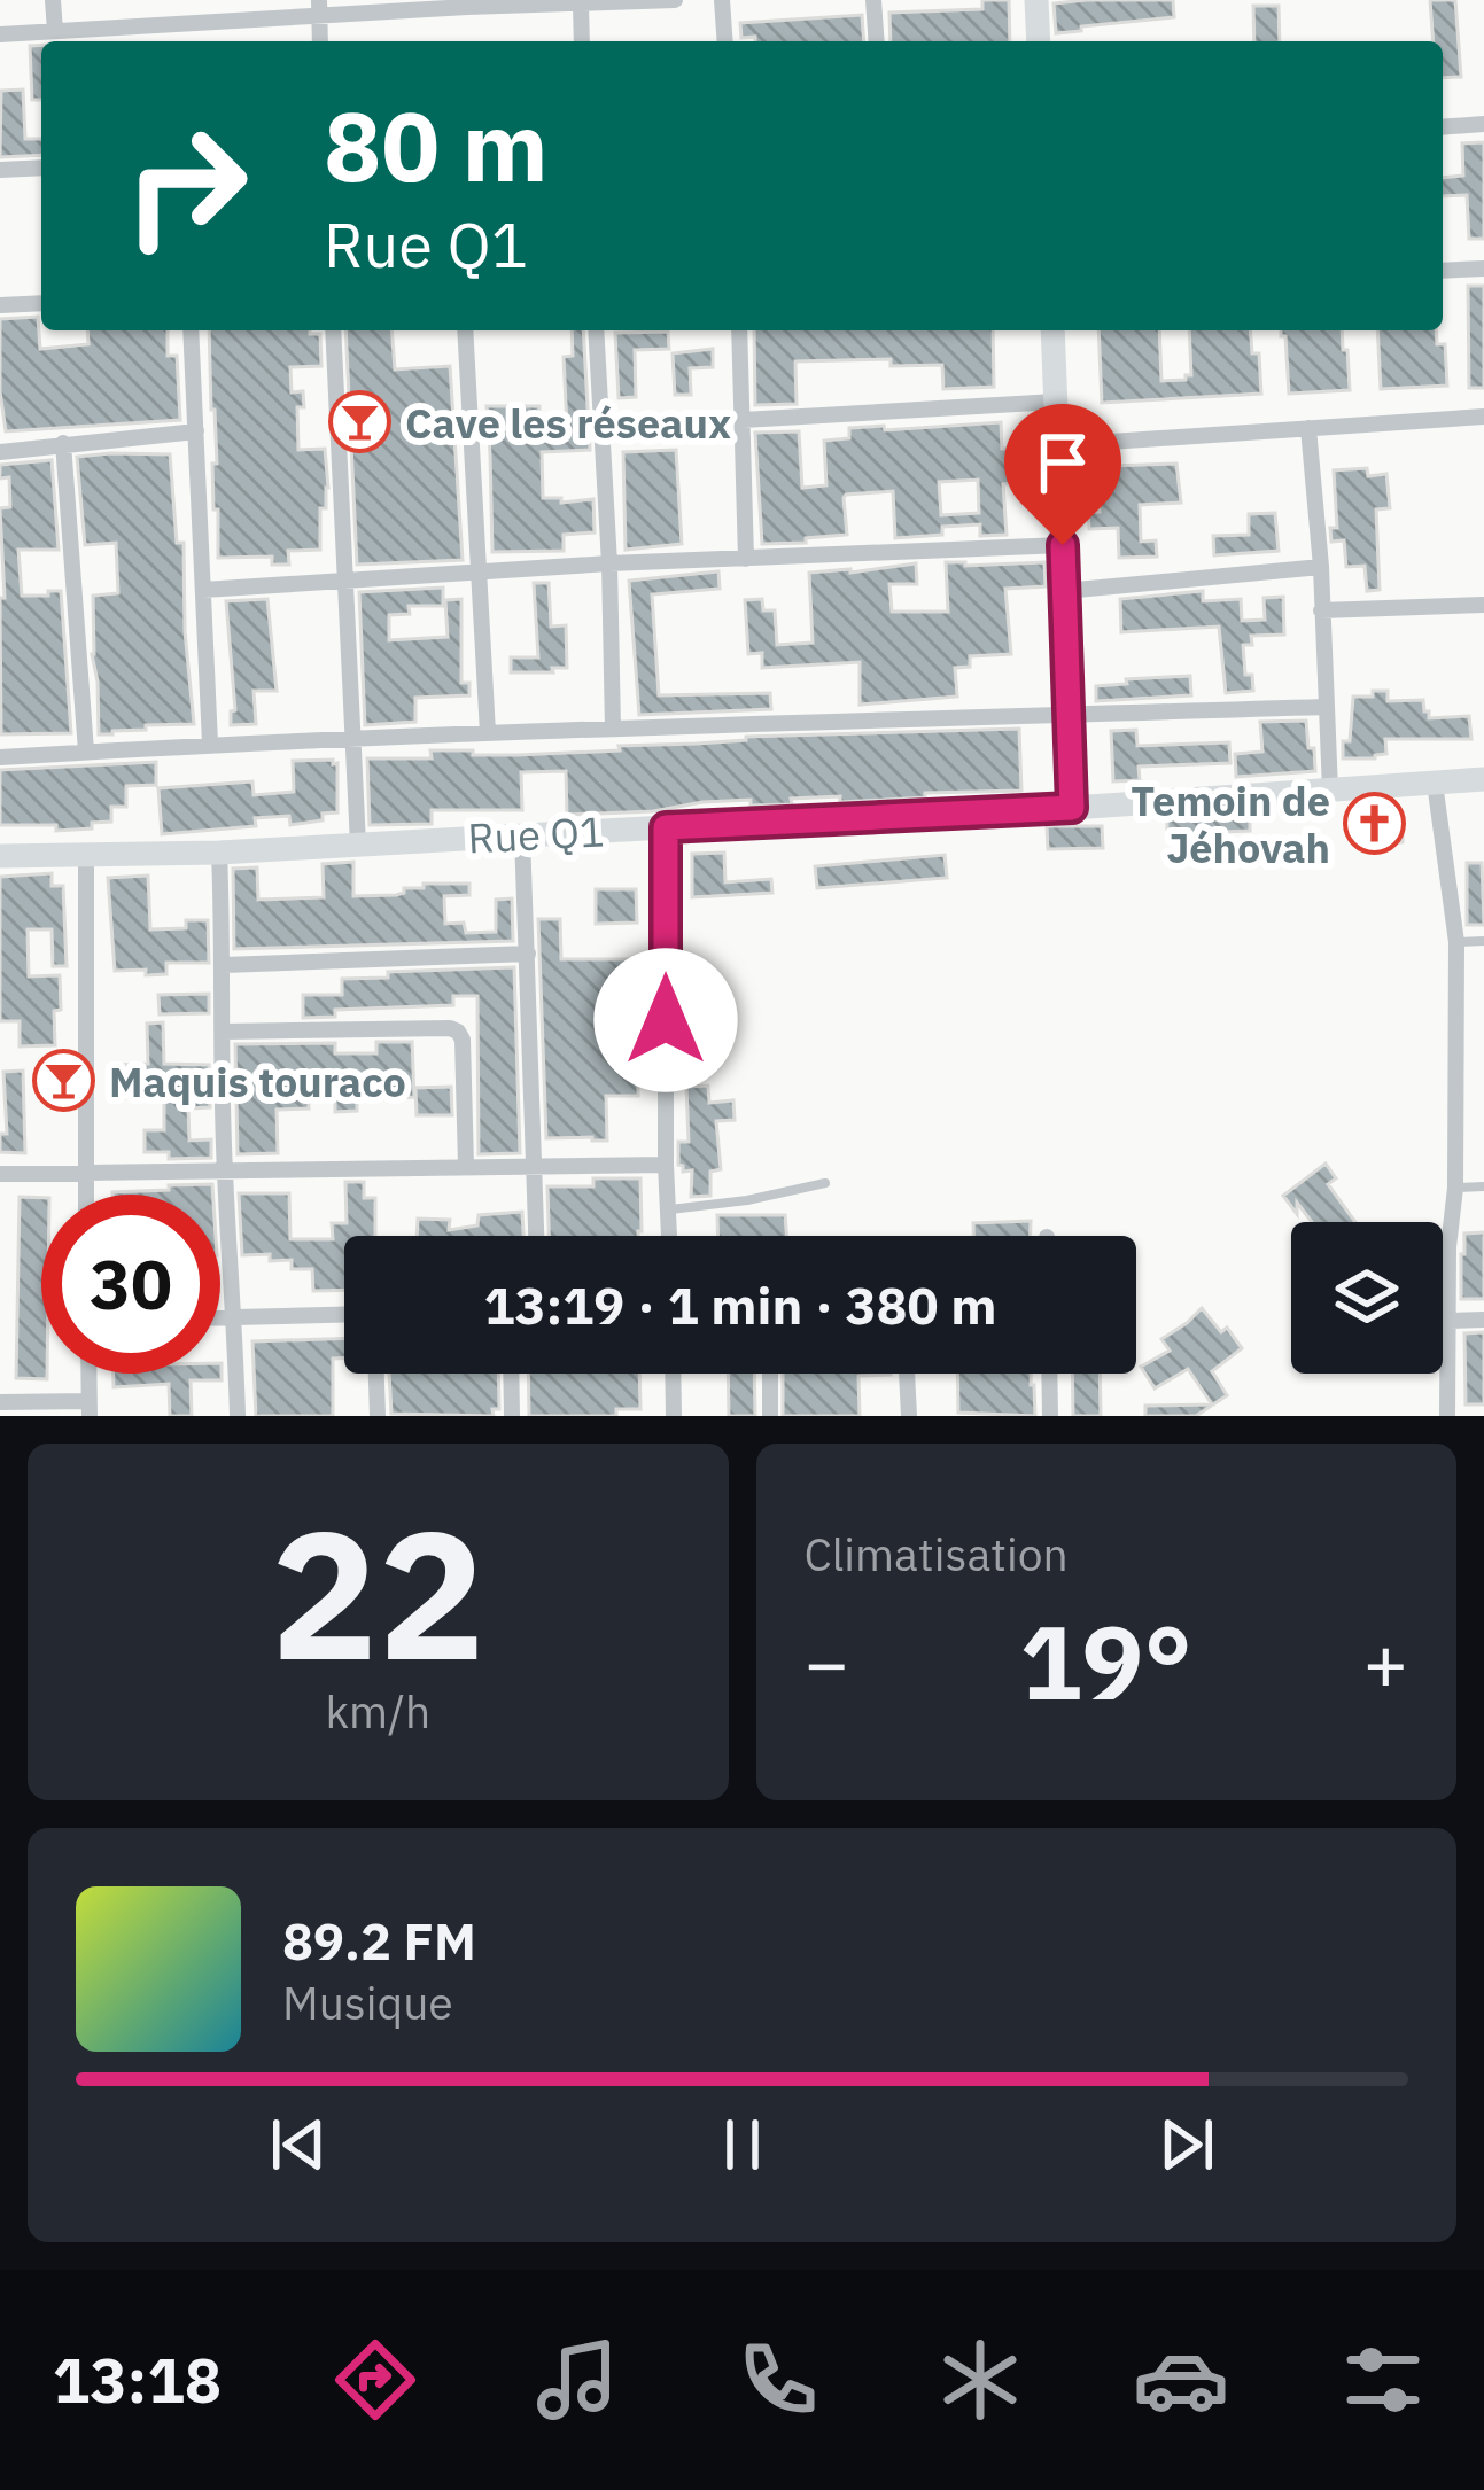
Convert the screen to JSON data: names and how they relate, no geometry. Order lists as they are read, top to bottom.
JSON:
{
  "streets": {
    "street": ["Rue Q1"]
  },
  "places": {
    "bar": ["Cave les réseaux", "Maquis touraco"],
    "church": ["Temoin de Jéhovah"]
  },
  "page": {
    "turn": ["80 m", "Rue Q1"],
    "limit": "30",
    "trip": "13:19 · 1 min · 380 m",
    "tile": [
      ["22", "km/h"],
      "Climatisation"
    ],
    "heat": ["−", "19°", "+"],
    "song": ["89.2 FM", "Musique"],
    "tabs": "13:18"
  }
}
